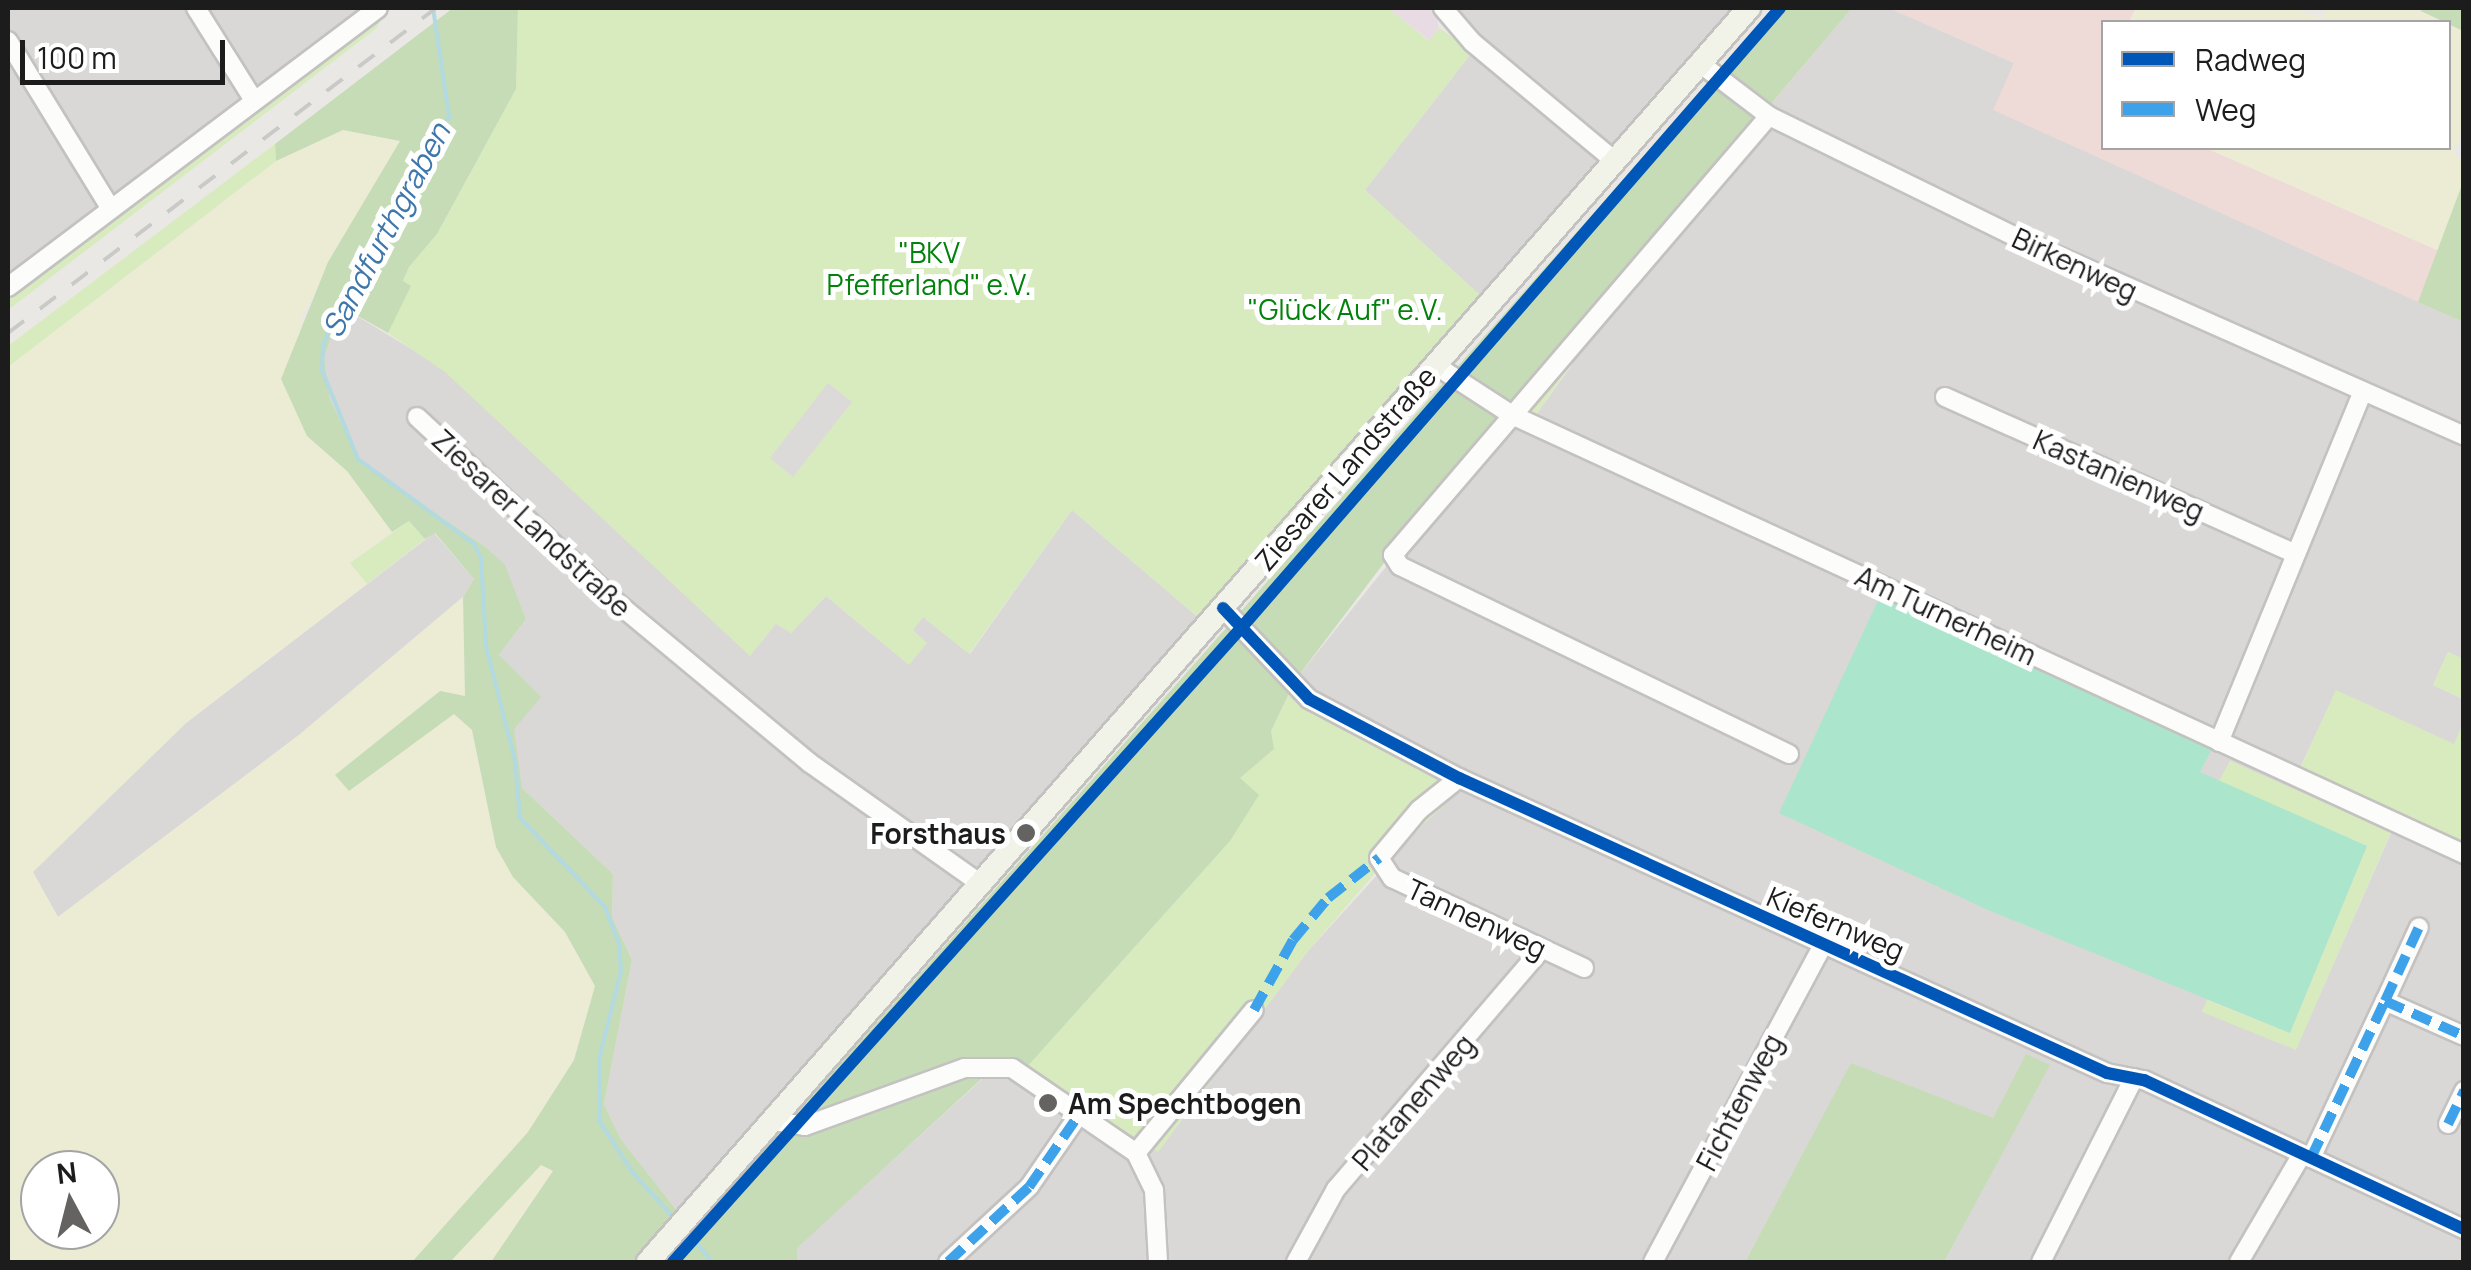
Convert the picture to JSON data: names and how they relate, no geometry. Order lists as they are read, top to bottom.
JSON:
{
  "streets": {
    "main road": ["Ziesarer Landstraße"],
    "street": [
      "Birkenweg",
      "Kastanienweg",
      "Am Turnerheim",
      "Tannenweg",
      "Kiefernweg",
      "Platanenweg",
      "Fichtenweg"
    ]
  },
  "crossings": [
    ["Birkenweg", "Ziesarer Landstraße"],
    ["Ziesarer Landstraße", "Am Turnerheim"],
    ["Ziesarer Landstraße", "Kiefernweg"],
    ["Tannenweg", "Kiefernweg"],
    ["Tannenweg", "Platanenweg"],
    ["Kiefernweg", "Fichtenweg"]
  ],
  "water": ["Sandfurthgraben"],
  "parks": ["\"BKV Pfefferland\" e.V.", "\"Glück Auf\" e.V."],
  "places": ["Forsthaus", "Am Spechtbogen"],
  "legend": ["Radweg", "Weg"],
  "scale_bar": "100 m",
  "north": "top"
}
